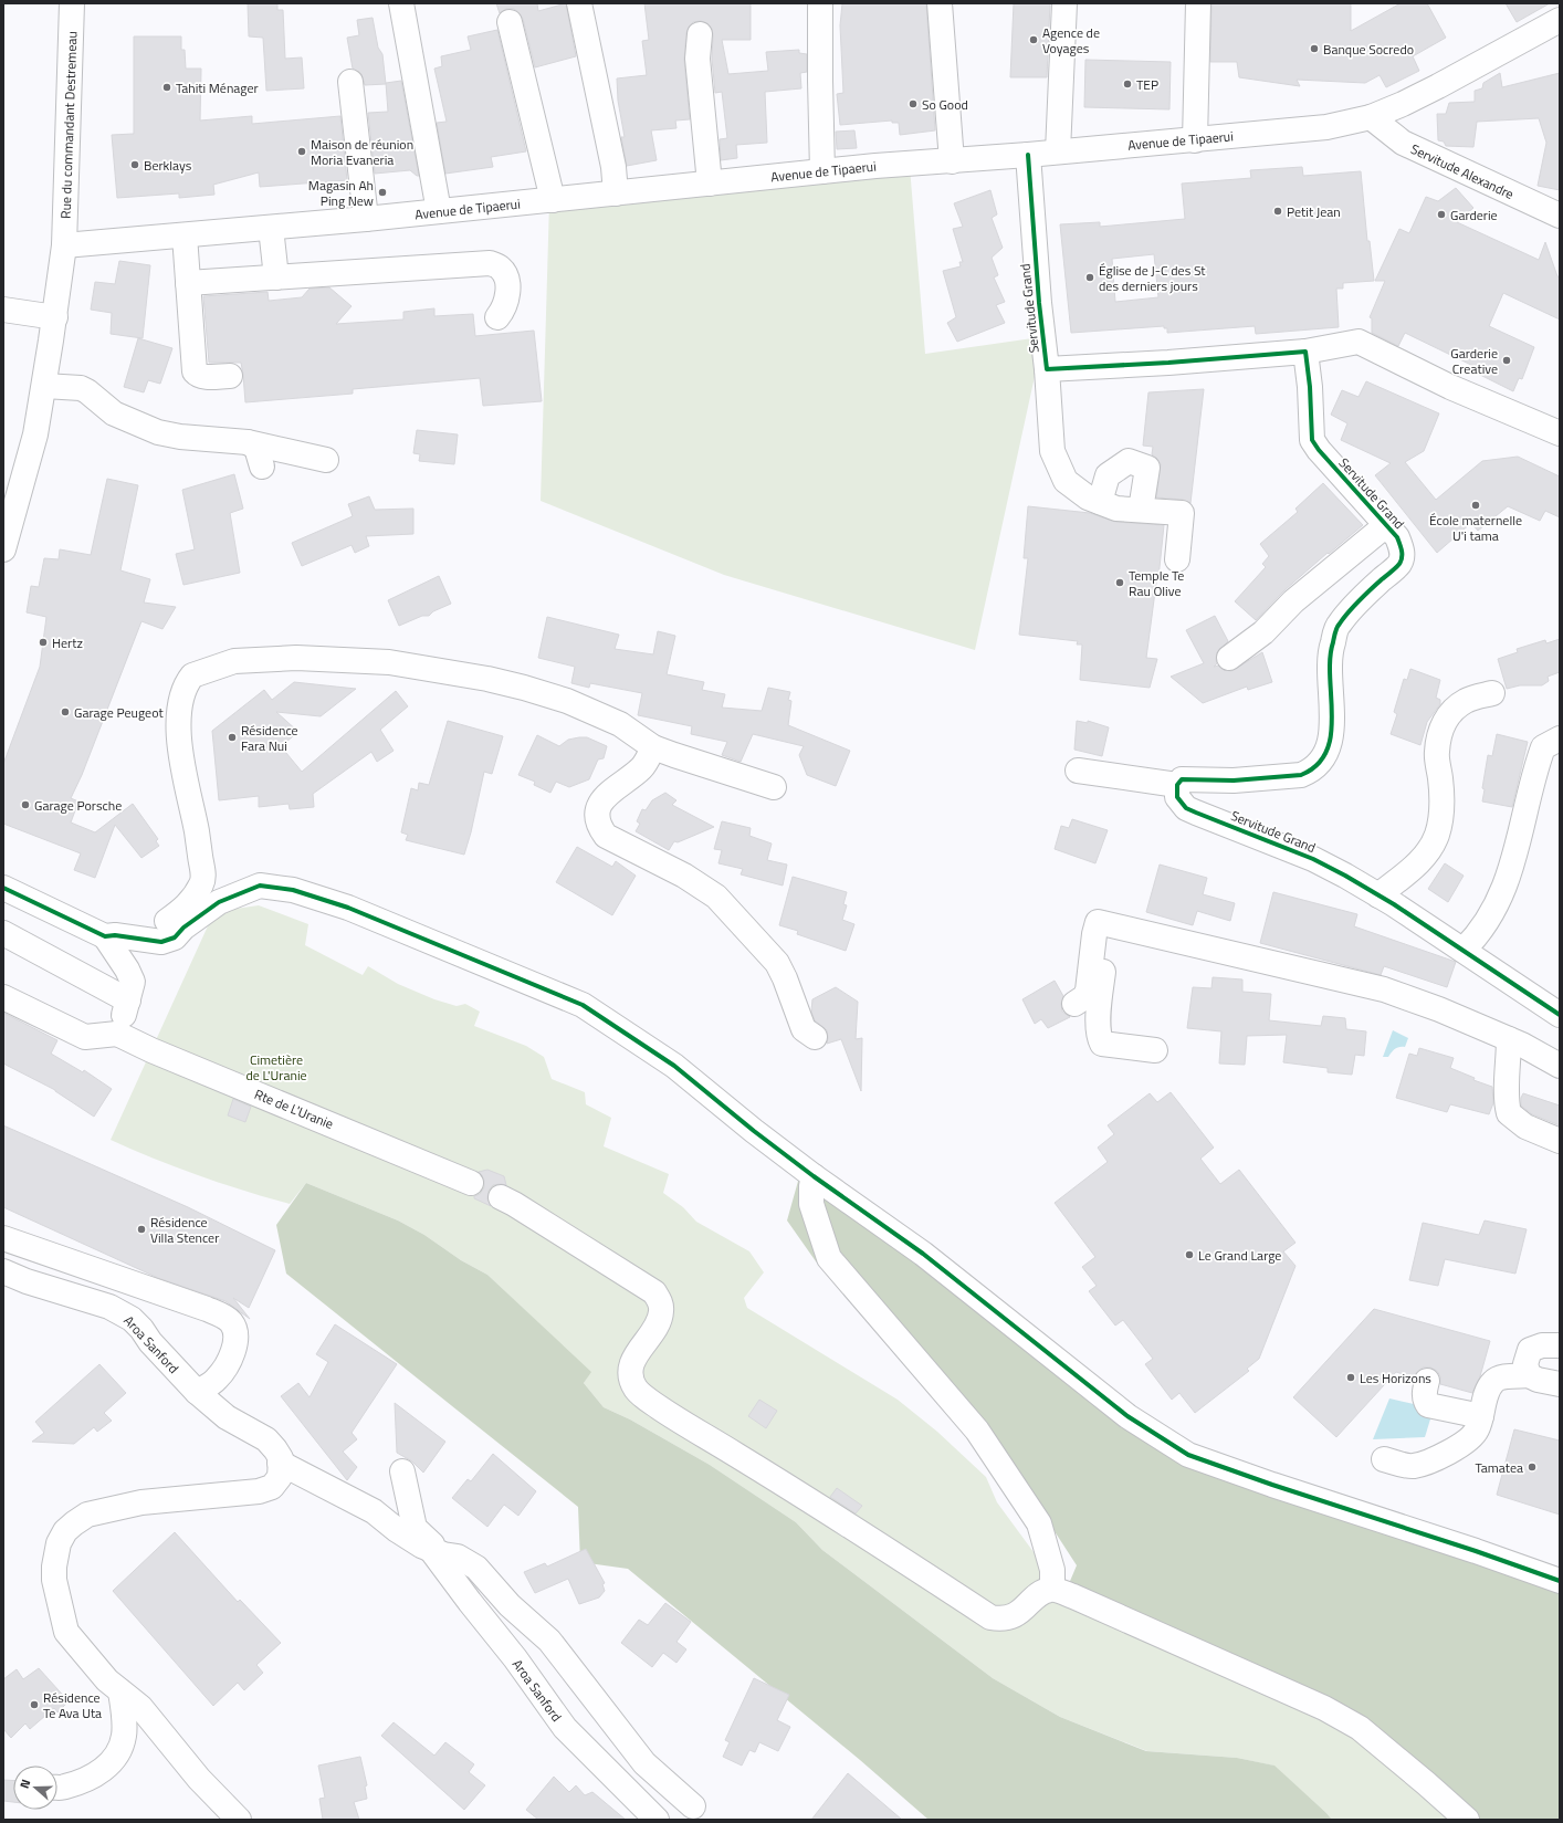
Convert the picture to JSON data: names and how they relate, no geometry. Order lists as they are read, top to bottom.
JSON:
{
  "streets": {
    "street": [
      "Rue du commandant Destremeau",
      "Avenue de Tipaerui",
      "Servitude Alexandre",
      "Servitude Grand",
      "Rte de L'Uranie",
      "Aroa Sanford"
    ]
  },
  "crossings": [
    ["Rue du commandant Destremeau", "Avenue de Tipaerui"],
    ["Avenue de Tipaerui", "Servitude Alexandre"],
    ["Avenue de Tipaerui", "Servitude Grand"]
  ],
  "parks": ["Cimetière de L'Uranie"],
  "places": [
    "Agence de Voyages",
    "Banque Socredo",
    "TEP",
    "Tahiti Ménager",
    "So Good",
    "Maison de réunion Moria Evaneria",
    "Berklays",
    "Magasin Ah Ping New",
    "Petit Jean",
    "Garderie",
    "Église de J-C des St des derniers jours",
    "Garderie Creative",
    "École maternelle U'i tama",
    "Temple Te Rau Olive",
    "Hertz",
    "Garage Peugeot",
    "Résidence Fara Nui",
    "Garage Porsche",
    "Résidence Villa Stencer",
    "Le Grand Large",
    "Les Horizons",
    "Tamatea",
    "Résidence Te Ava Uta"
  ],
  "north": "left"
}
